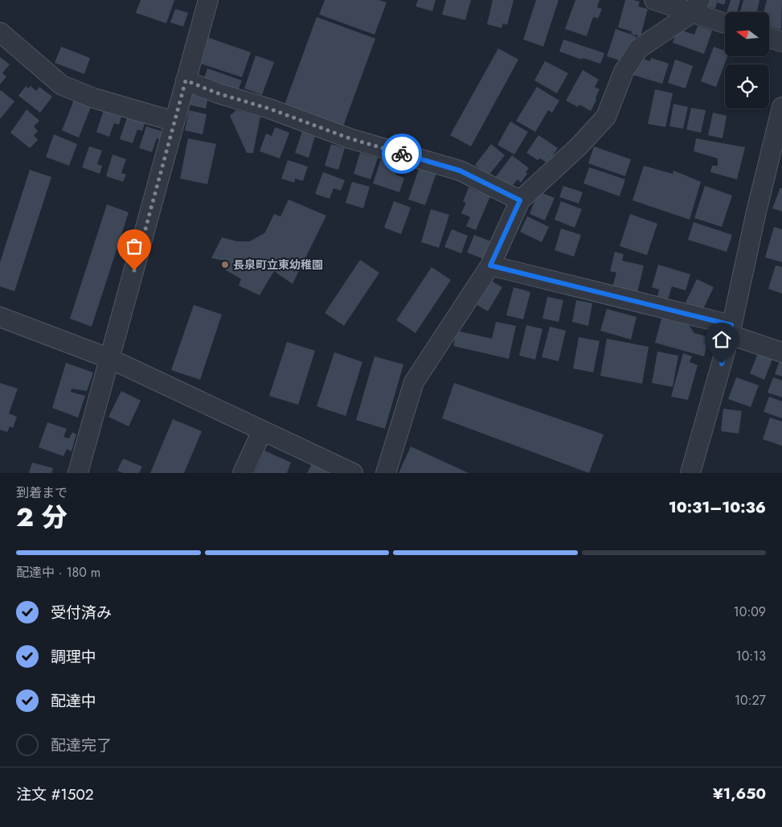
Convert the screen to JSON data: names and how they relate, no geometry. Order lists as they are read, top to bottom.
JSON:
{
  "places": ["長泉町立東幼稚園"],
  "north": "left",
  "page": {
    "heading": ["2 分", "到着まで", "10:31–10:36"],
    "panel": ["注文 #1502", "¥1,650"],
    "bar": "配達中 · 180 m",
    "list": [
      ["受付済み", "10:09"],
      ["調理中", "10:13"],
      ["配達中", "10:27"],
      "配達完了"
    ]
  }
}
